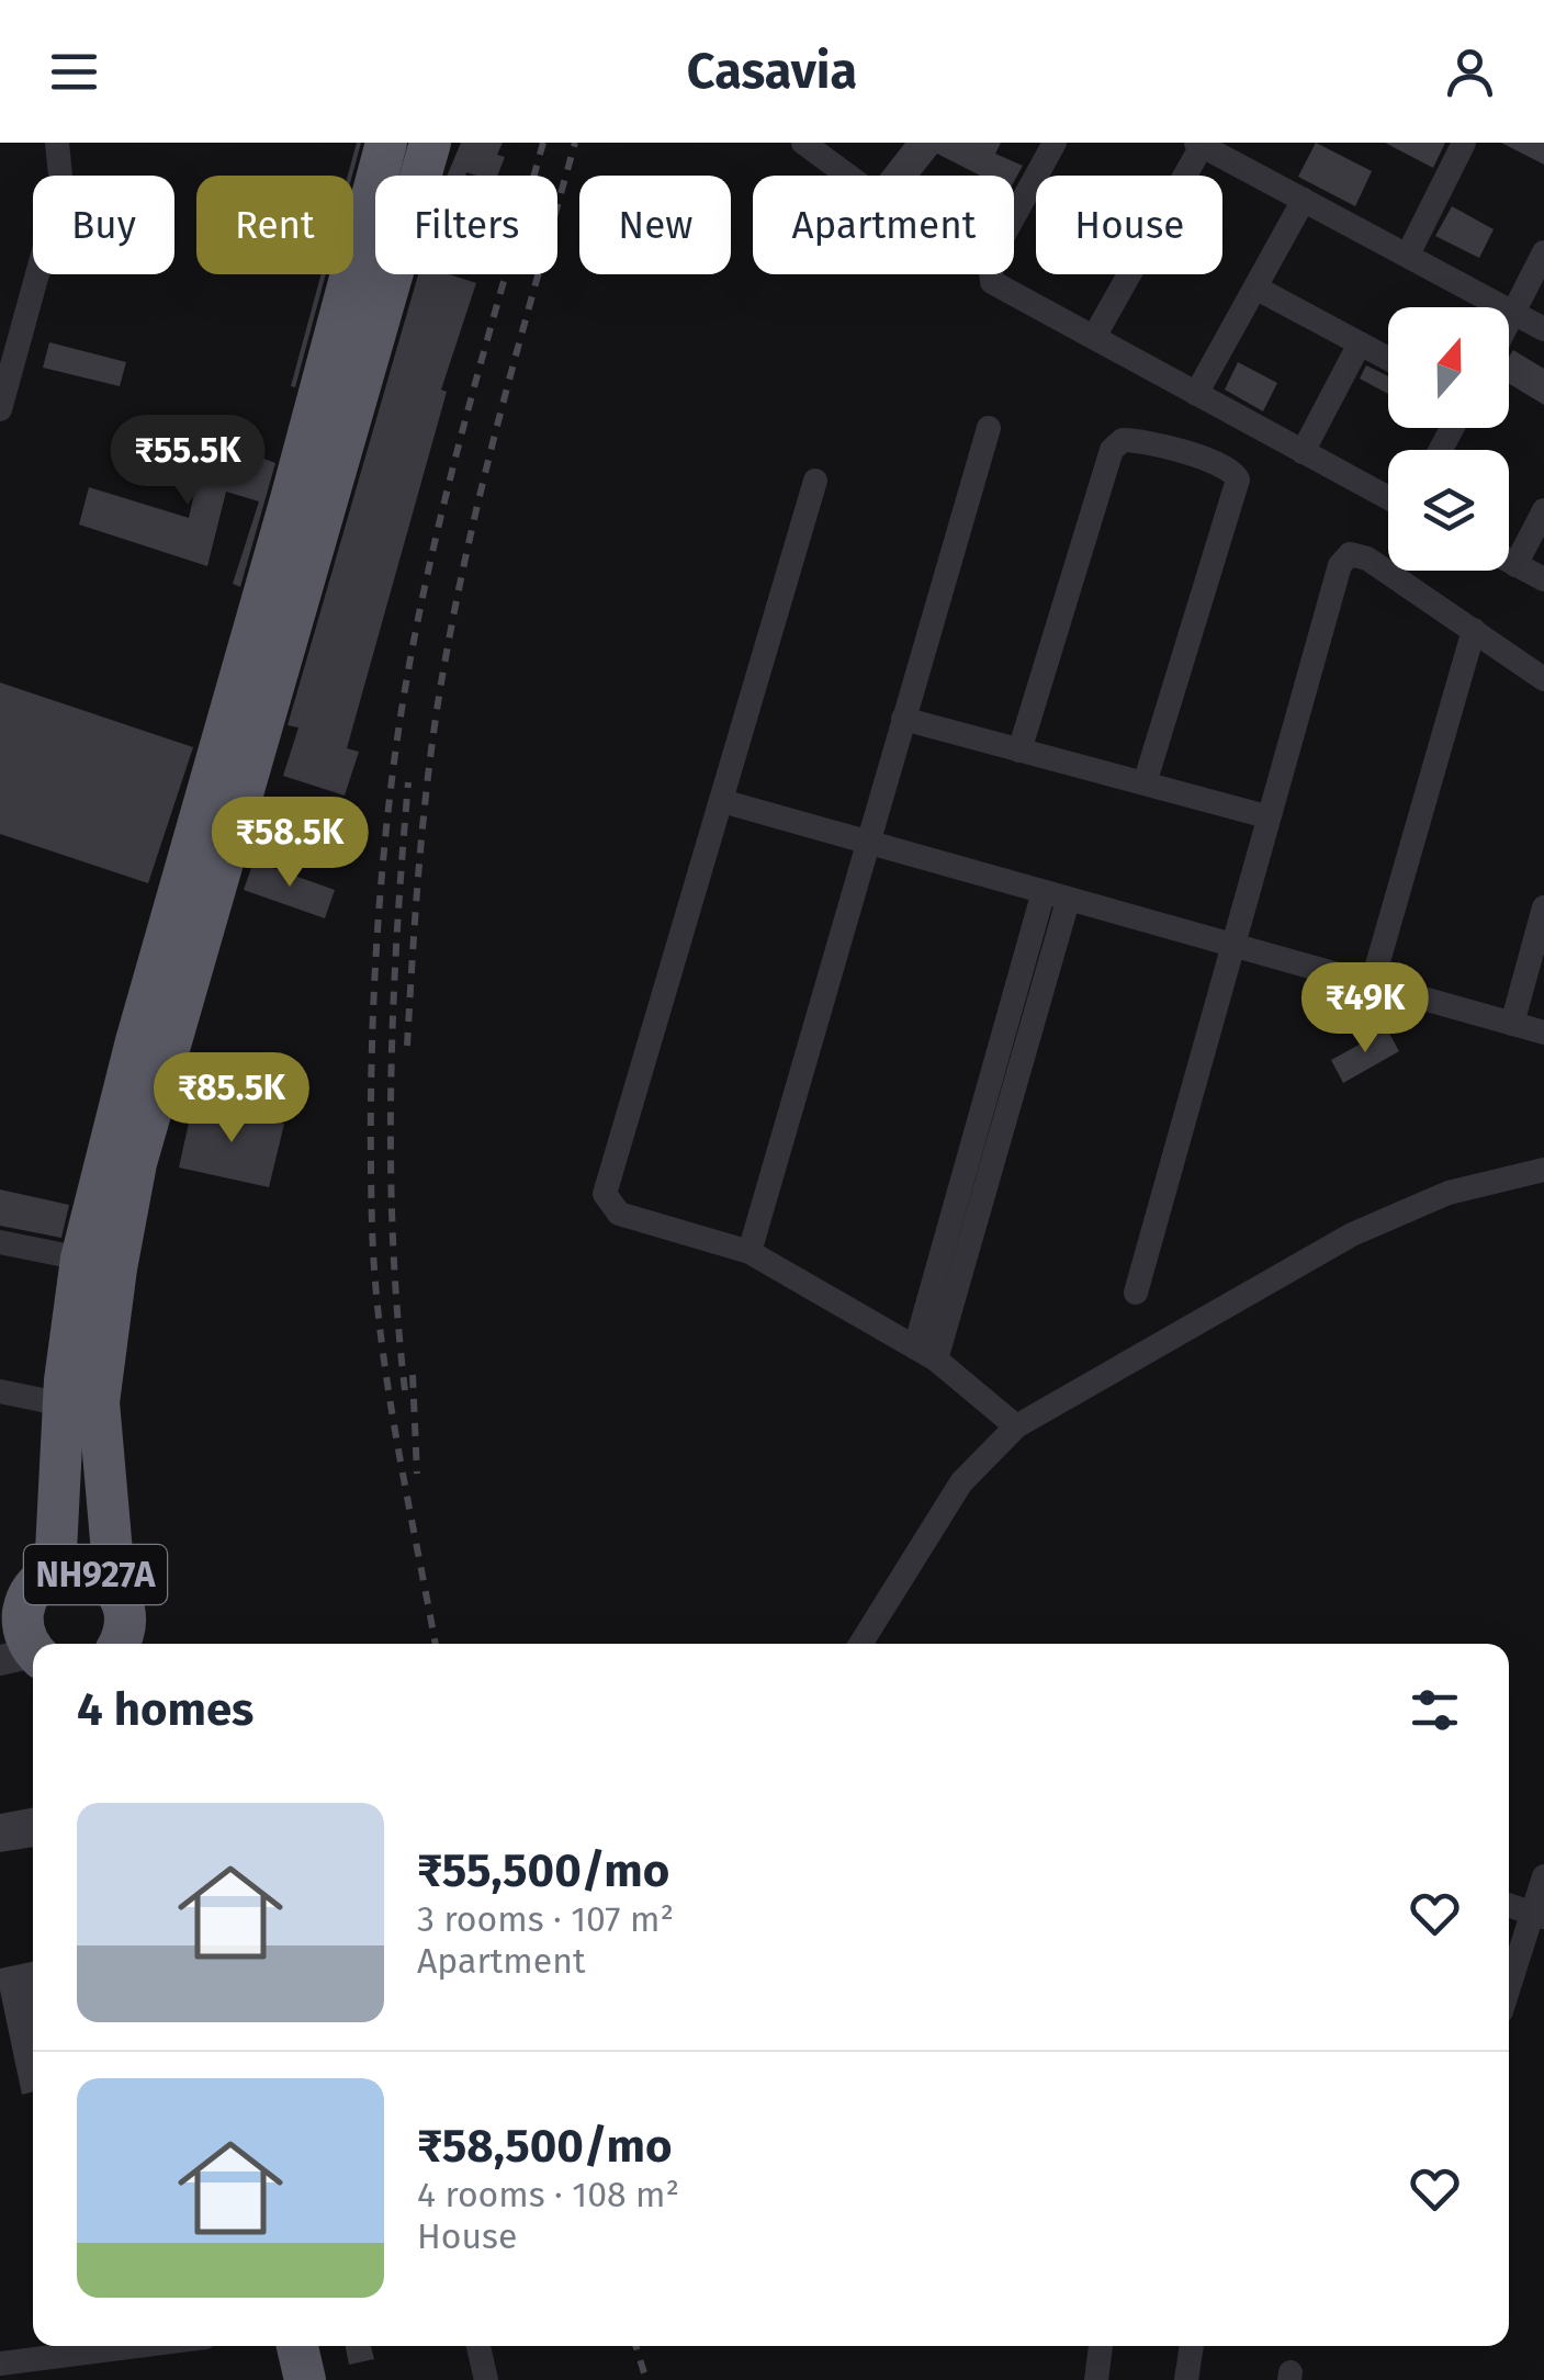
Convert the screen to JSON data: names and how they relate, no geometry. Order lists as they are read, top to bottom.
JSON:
{
  "streets": {
    "highway": ["NH927A"]
  },
  "north": "top",
  "page": {
    "header": "Casavia",
    "chip": [
      "Buy",
      "Rent",
      "Filters",
      "New",
      "Apartment",
      "House"
    ],
    "price": [
      "₹55.5K",
      "₹58.5K",
      "₹49K",
      "₹85.5K"
    ],
    "heading": "4 homes",
    "list": [
      {
        "name": "₹55,500/mo",
        "note": "3 rooms · 107 m² · Apartment"
      },
      {
        "name": "₹58,500/mo",
        "note": "4 rooms · 108 m² · House"
      }
    ]
  }
}
